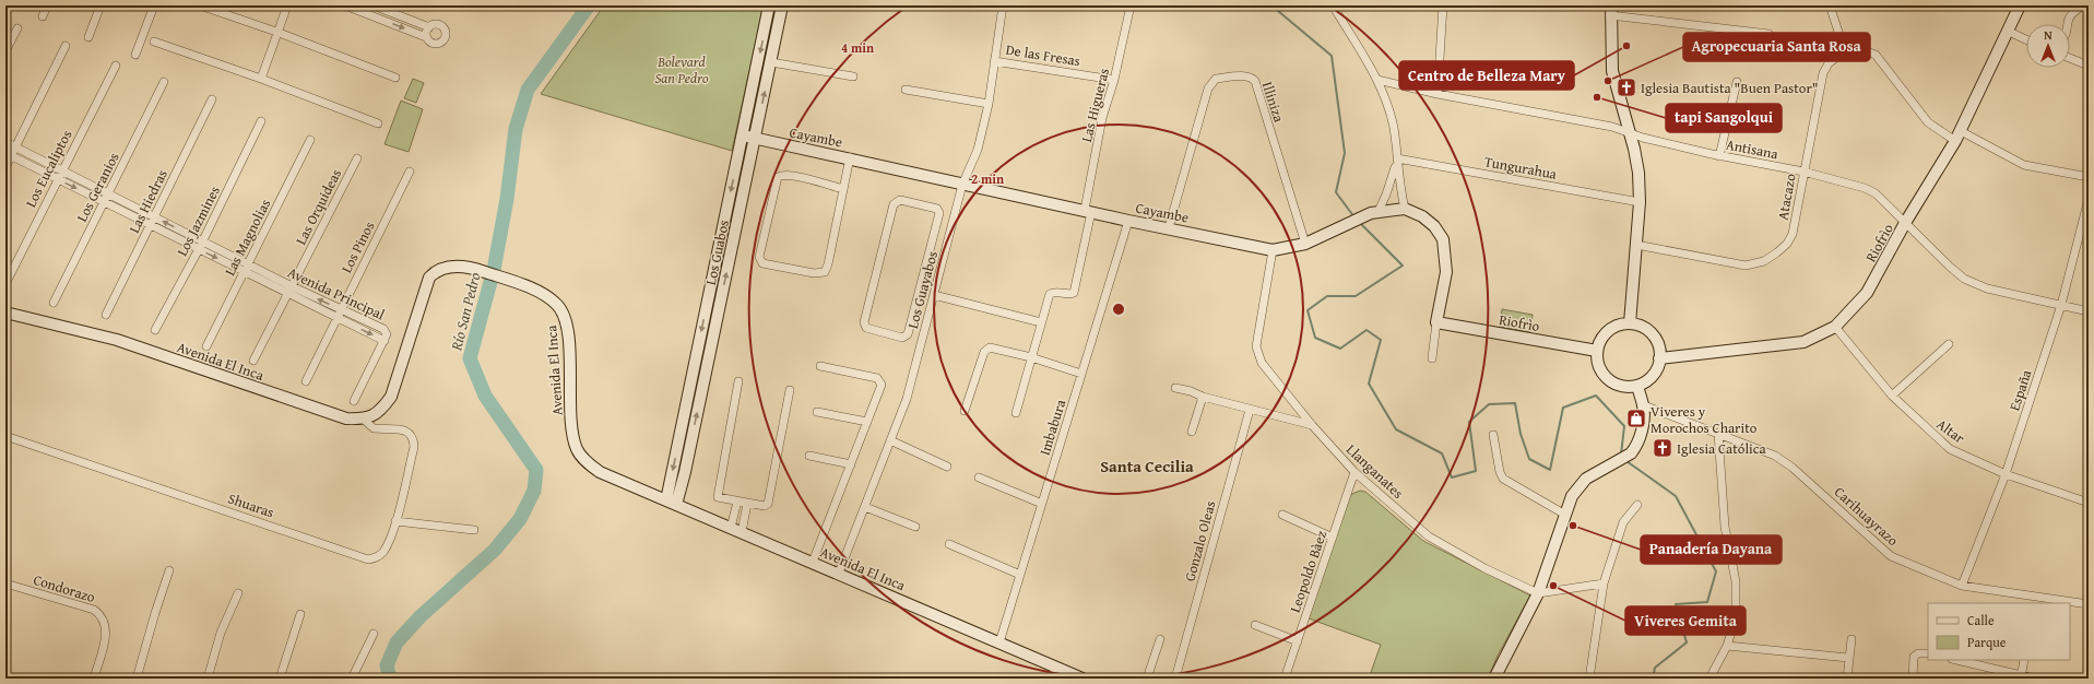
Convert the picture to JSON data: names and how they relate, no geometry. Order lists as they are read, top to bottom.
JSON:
{
  "streets": {
    "street": [
      "De las Fresas",
      "Illiniza",
      "Las Higueras",
      "Cayambe",
      "Antisana",
      "Tungurahua",
      "Los Eucaliptos",
      "Los Geranios",
      "Atacazo",
      "Las Hiedras",
      "Las Orquideas",
      "Los Jazmines",
      "Las Magnolias",
      "Riofrìo",
      "Los Pinos",
      "Los Guabos",
      "Los Guayabos",
      "Avenida Principal",
      "Avenida El Inca",
      "España",
      "Imbabura",
      "Altar",
      "Llanganates",
      "Shuaras",
      "Carihuayrazo",
      "Gonzalo Oleas",
      "Leopoldo Bàez",
      "Condorazo"
    ]
  },
  "crossings": [
    ["De las Fresas", "Las Higueras"],
    ["De las Fresas", "Los Guayabos"],
    ["Illiniza", "Cayambe"],
    ["Las Higueras", "Cayambe"],
    ["Cayambe", "Los Guabos"],
    ["Cayambe", "Los Guayabos"],
    ["Cayambe", "Imbabura"],
    ["Cayambe", "Llanganates"],
    ["Antisana", "Atacazo"],
    ["Antisana", "Riofrìo"],
    ["Antisana", "España"],
    ["Los Eucaliptos", "Avenida Principal"],
    ["Los Geranios", "Avenida Principal"],
    ["Las Hiedras", "Avenida Principal"],
    ["Las Orquideas", "Avenida Principal"],
    ["Los Jazmines", "Avenida Principal"],
    ["Las Magnolias", "Avenida Principal"],
    ["Riofrìo", "Altar"],
    ["Los Pinos", "Avenida Principal"],
    ["Los Guabos", "Avenida El Inca"],
    ["Los Guayabos", "Avenida El Inca"],
    ["Avenida El Inca", "Imbabura"],
    ["Avenida El Inca", "Shuaras"],
    ["España", "Altar"],
    ["España", "Carihuayrazo"],
    ["Llanganates", "Leopoldo Bàez"]
  ],
  "districts": ["Santa Cecilia"],
  "water": ["Río San Pedro"],
  "parks": ["Bolevard San Pedro"],
  "places": {
    "other": [
      "Centro de Belleza Mary",
      "Agropecuaria Santa Rosa",
      "tapi Sangolqui",
      "Panadería Dayana",
      "Viveres Gemita"
    ],
    "church": ["Iglesia Bautista \"Buen Pastor\"", "Iglesia Católica"],
    "shop": ["Viveres y Morochos Charito"]
  },
  "legend": ["Calle", "Parque"],
  "north": "top",
  "rings": ["4 min", "2 min"]
}
